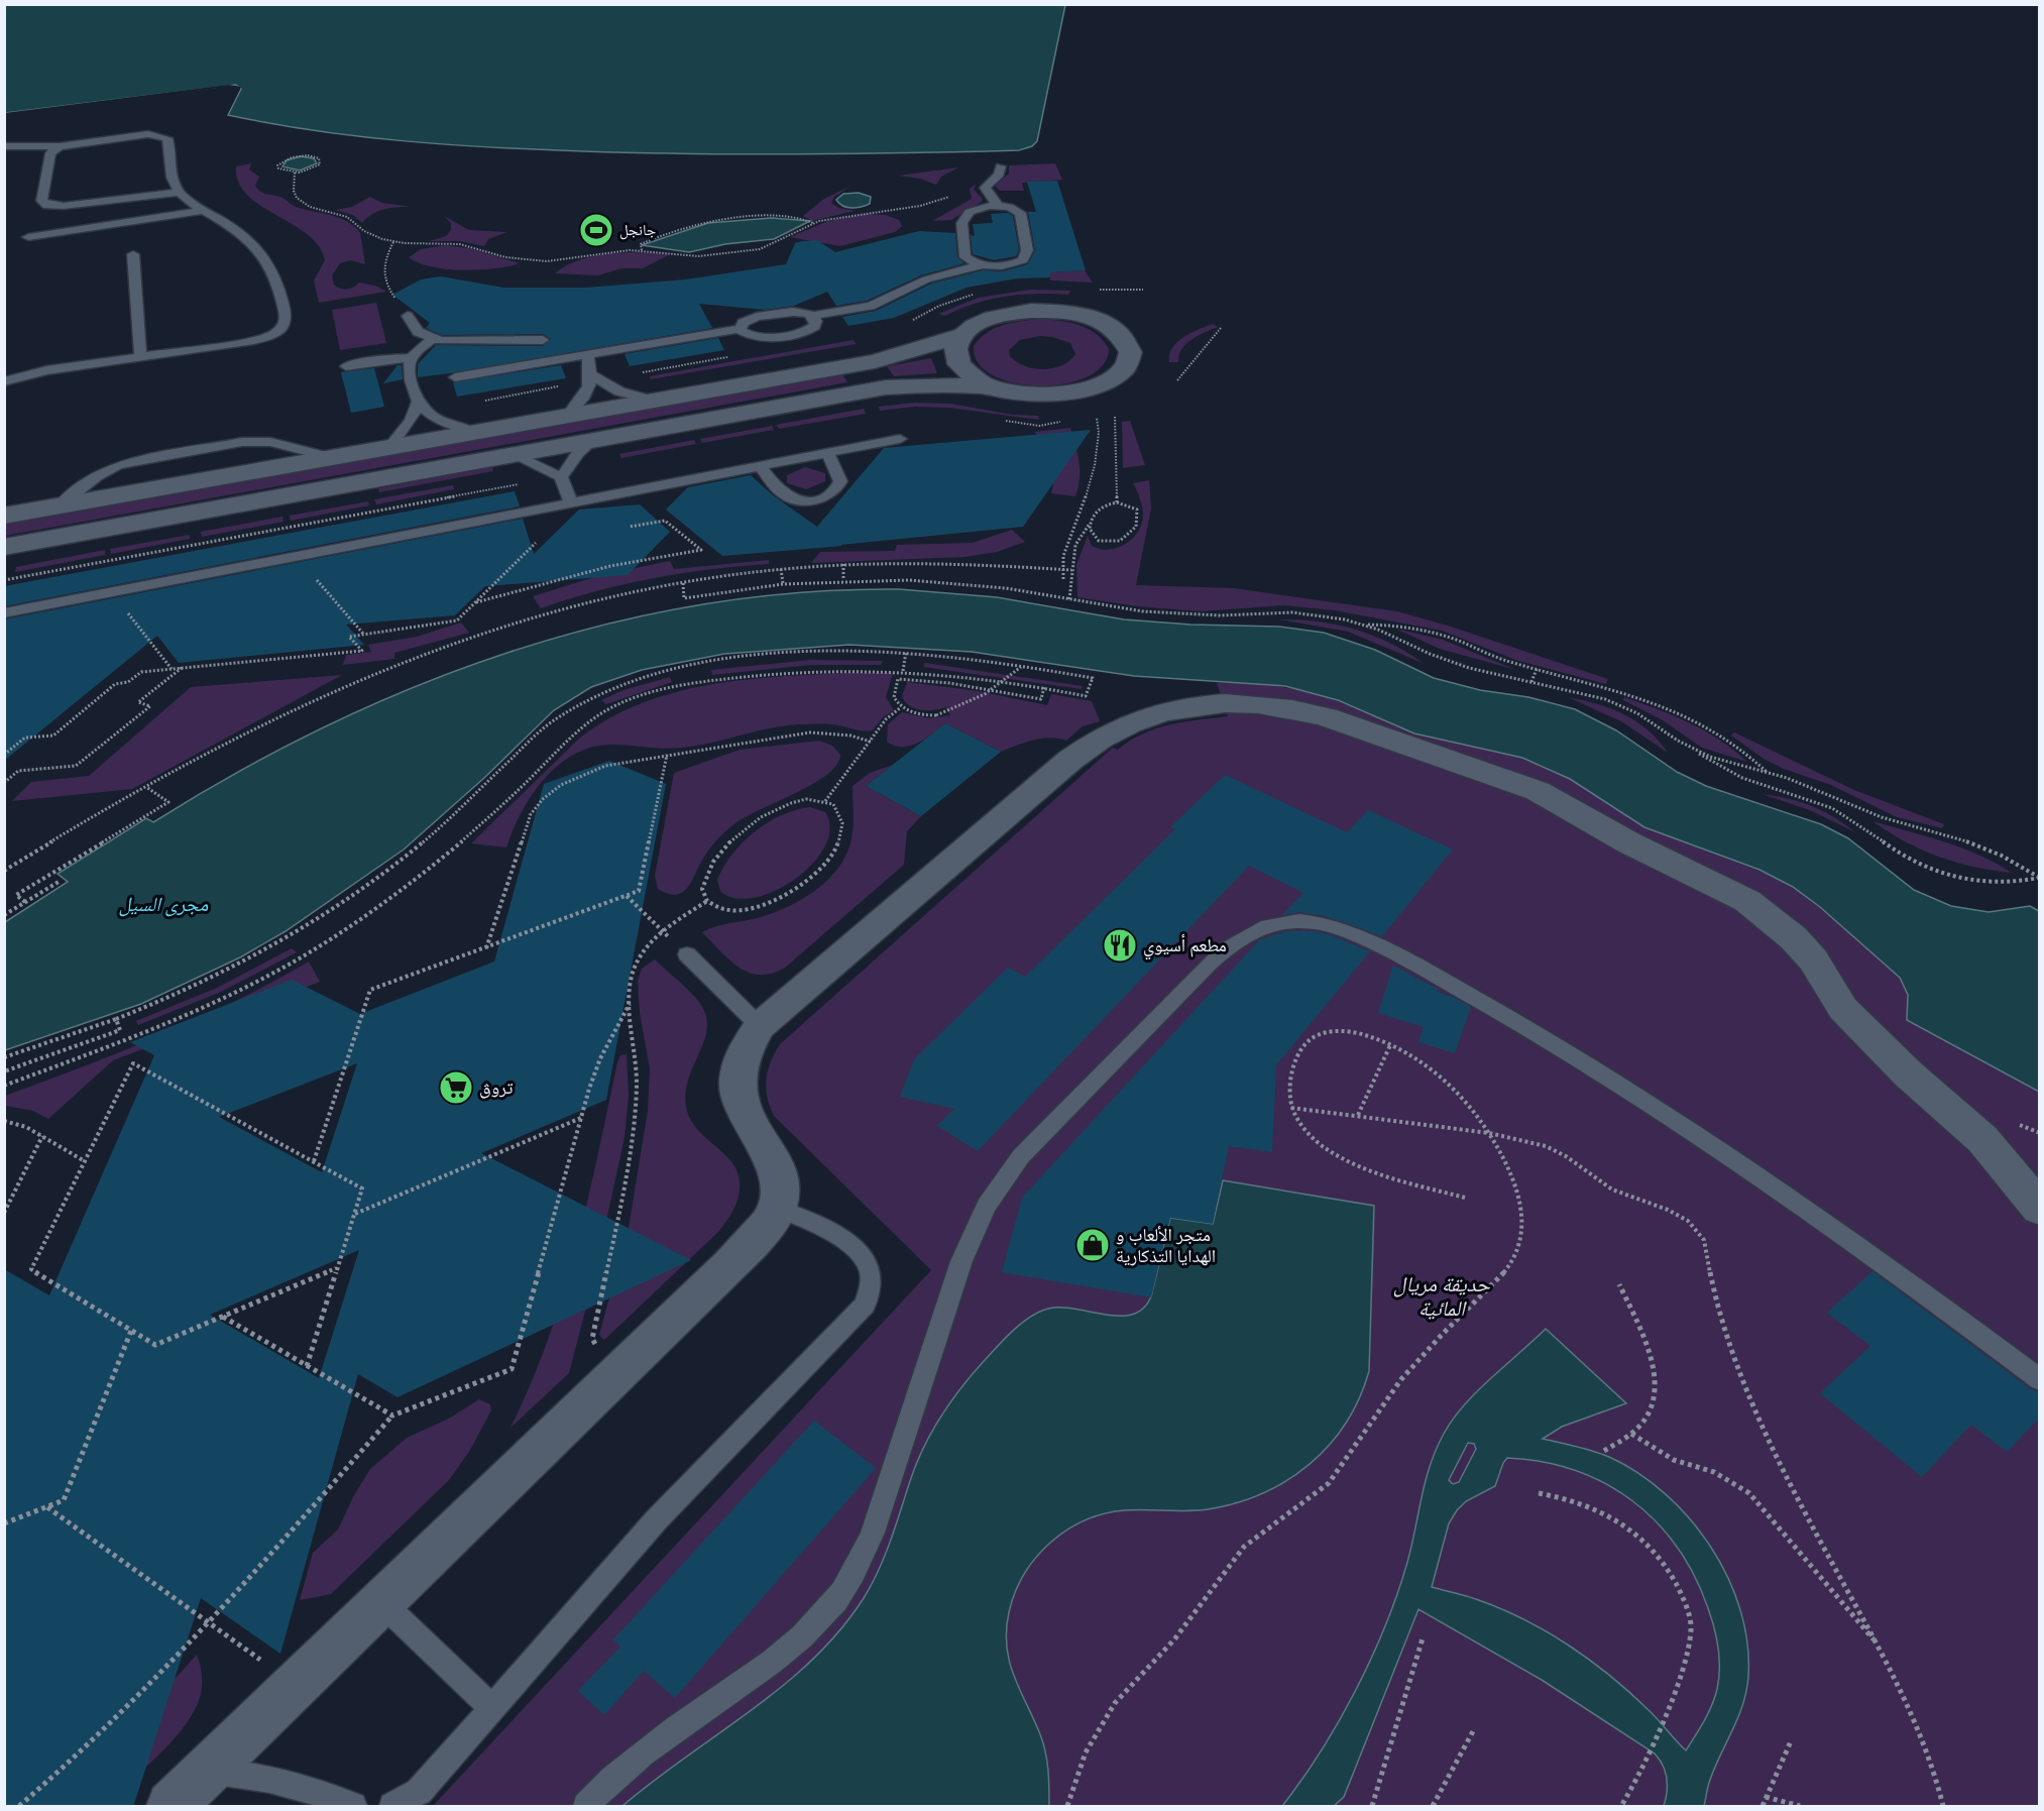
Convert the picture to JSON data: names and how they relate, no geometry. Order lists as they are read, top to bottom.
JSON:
{
  "water": ["مجرى السيل"],
  "parks": ["حديقة مريال المائية"],
  "places": {
    "sports": ["جانجل"],
    "restaurant": ["مطعم أسيوي"],
    "supermarket": ["تروڨ"],
    "shop": ["متجر الألعاب و الهدايا التذكارية"]
  }
}
